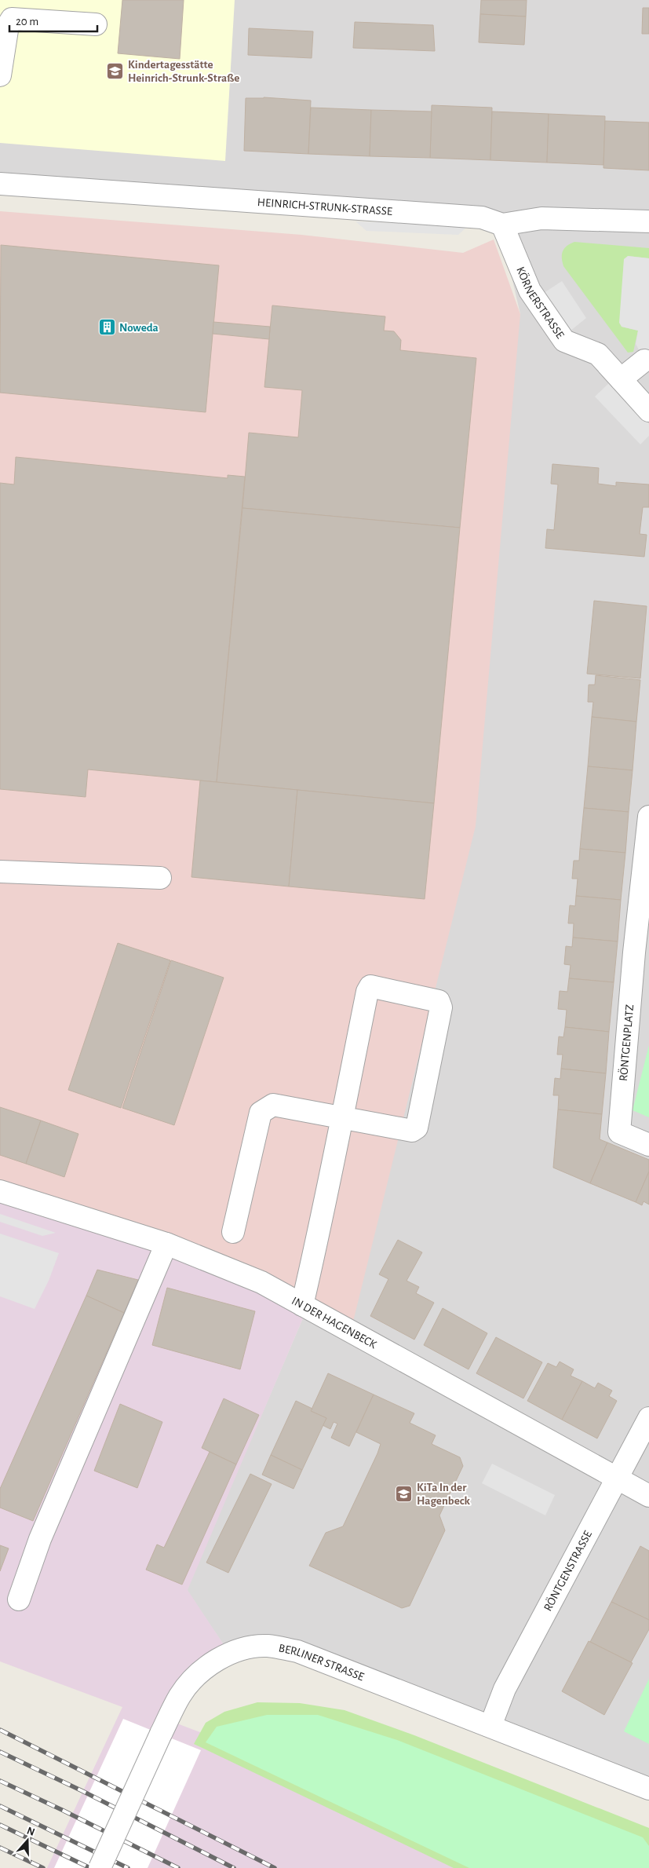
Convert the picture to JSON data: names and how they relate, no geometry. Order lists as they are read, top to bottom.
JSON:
{
  "streets": {
    "street": [
      "HEINRICH-STRUNK-STRASSE",
      "KÖRNERSTRASSE",
      "RÖNTGENPLATZ",
      "IN DER HAGENBECK",
      "RÖNTGENSTRASSE",
      "BERLINER STRASSE"
    ]
  },
  "crossings": [
    ["HEINRICH-STRUNK-STRASSE", "KÖRNERSTRASSE"],
    ["IN DER HAGENBECK", "RÖNTGENSTRASSE"],
    ["RÖNTGENSTRASSE", "BERLINER STRASSE"]
  ],
  "places": {
    "school or university": ["Kindertagesstätte Heinrich-Strunk-Straße", "KiTa In der Hagenbeck"],
    "building": ["Noweda"]
  },
  "scale_bar": "20 m",
  "north": "top"
}
